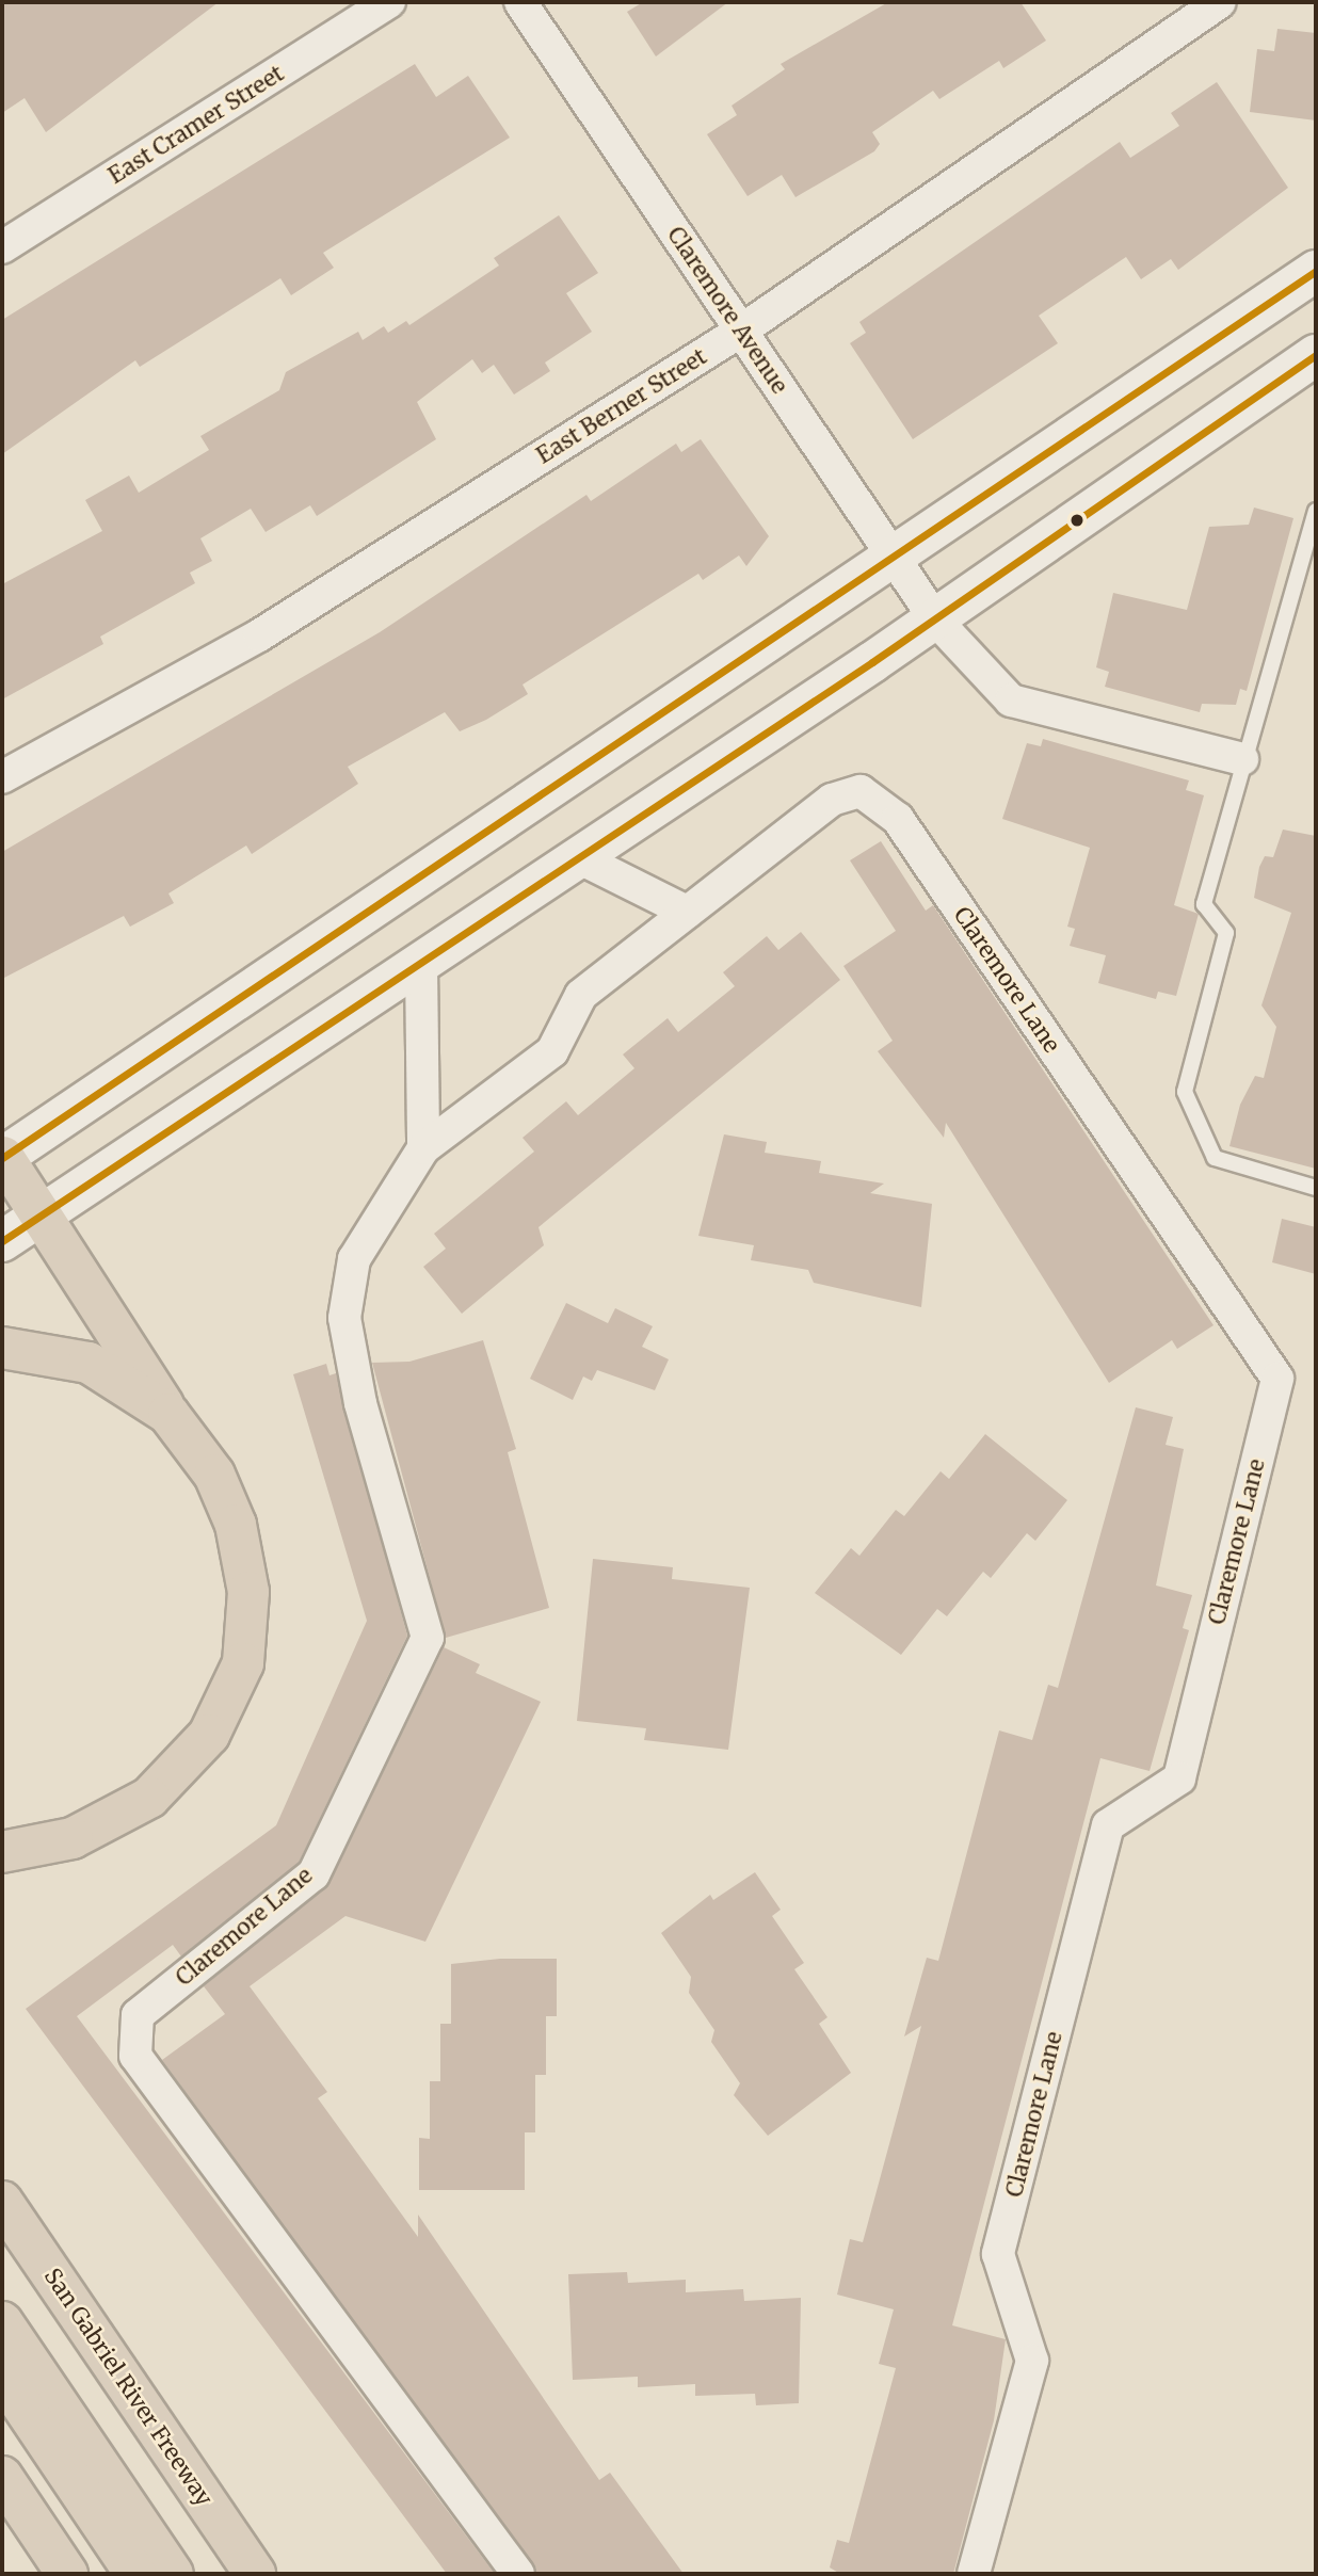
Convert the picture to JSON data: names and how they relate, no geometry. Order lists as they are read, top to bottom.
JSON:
{
  "streets": {
    "highway": ["San Gabriel River Freeway"],
    "street": [
      "East Cramer Street",
      "Claremore Avenue",
      "East Berner Street",
      "Claremore Lane"
    ]
  },
  "crossings": [
    ["Claremore Avenue", "East Berner Street"]
  ]
}
